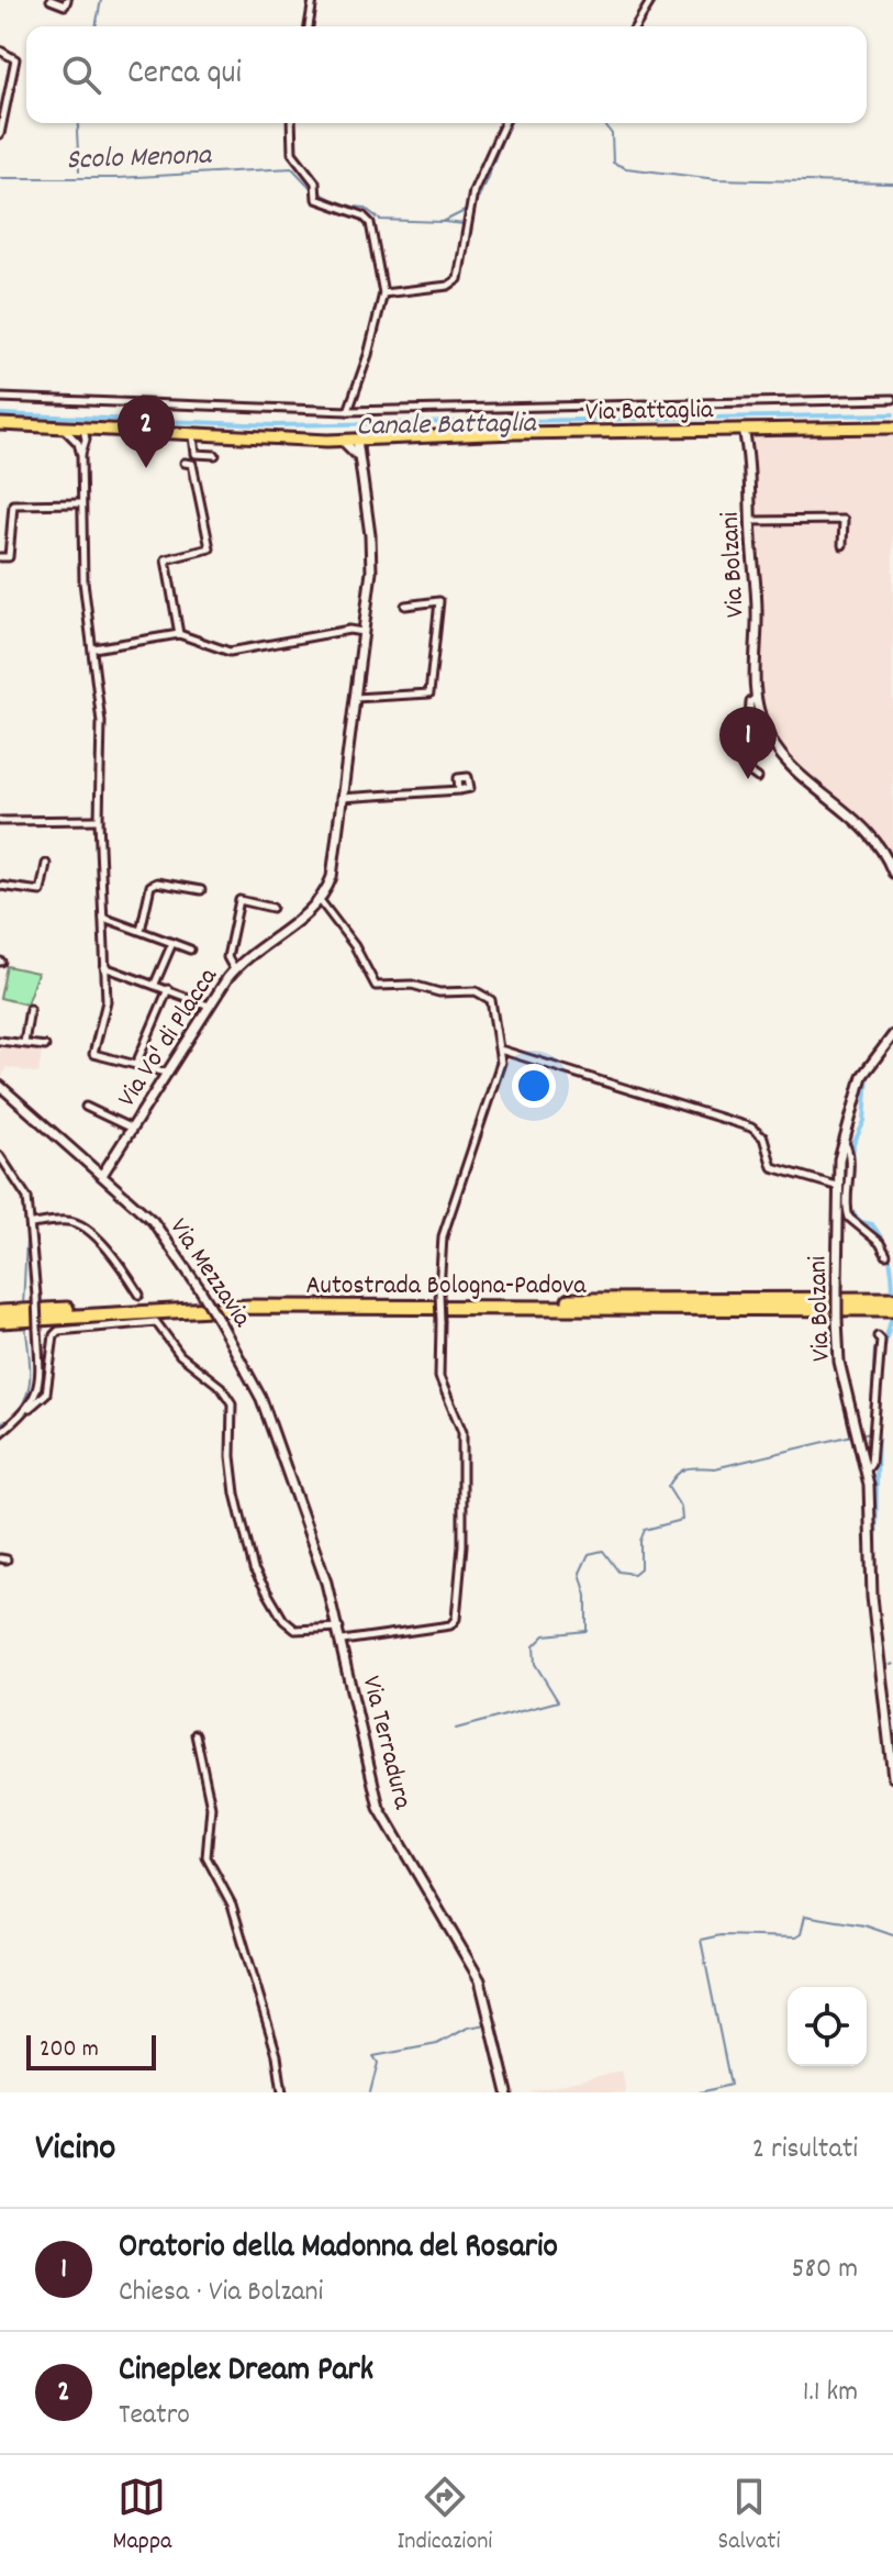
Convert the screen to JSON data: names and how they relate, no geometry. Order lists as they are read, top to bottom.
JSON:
{
  "streets": {
    "highway": ["Autostrada Bologna-Padova"],
    "main road": ["Via Battaglia"],
    "street": [
      "Via Bolzani",
      "Via Vo' di Placca",
      "Via Mezzavia",
      "Via Terradura"
    ]
  },
  "crossings": [
    ["Via Battaglia", "Via Bolzani"],
    ["Via Vo' di Placca", "Via Mezzavia"],
    ["Via Mezzavia", "Via Terradura"]
  ],
  "water": ["Scolo Menona", "Canale Battaglia"],
  "scale_bar": "200 m",
  "page": {
    "search": "Cerca qui",
    "pins": ["2", "1"],
    "scale": "200 m",
    "heading": ["Vicino", "2 risultati"],
    "list": [
      {
        "mark": "1",
        "name": "Oratorio della Madonna del Rosario",
        "note": "Chiesa · Via Bolzani",
        "value": "580 m"
      },
      {
        "mark": "2",
        "name": "Cineplex Dream Park",
        "note": "Teatro",
        "value": "1.1 km"
      }
    ],
    "nav": ["Mappa", "Indicazioni", "Salvati"]
  }
}
